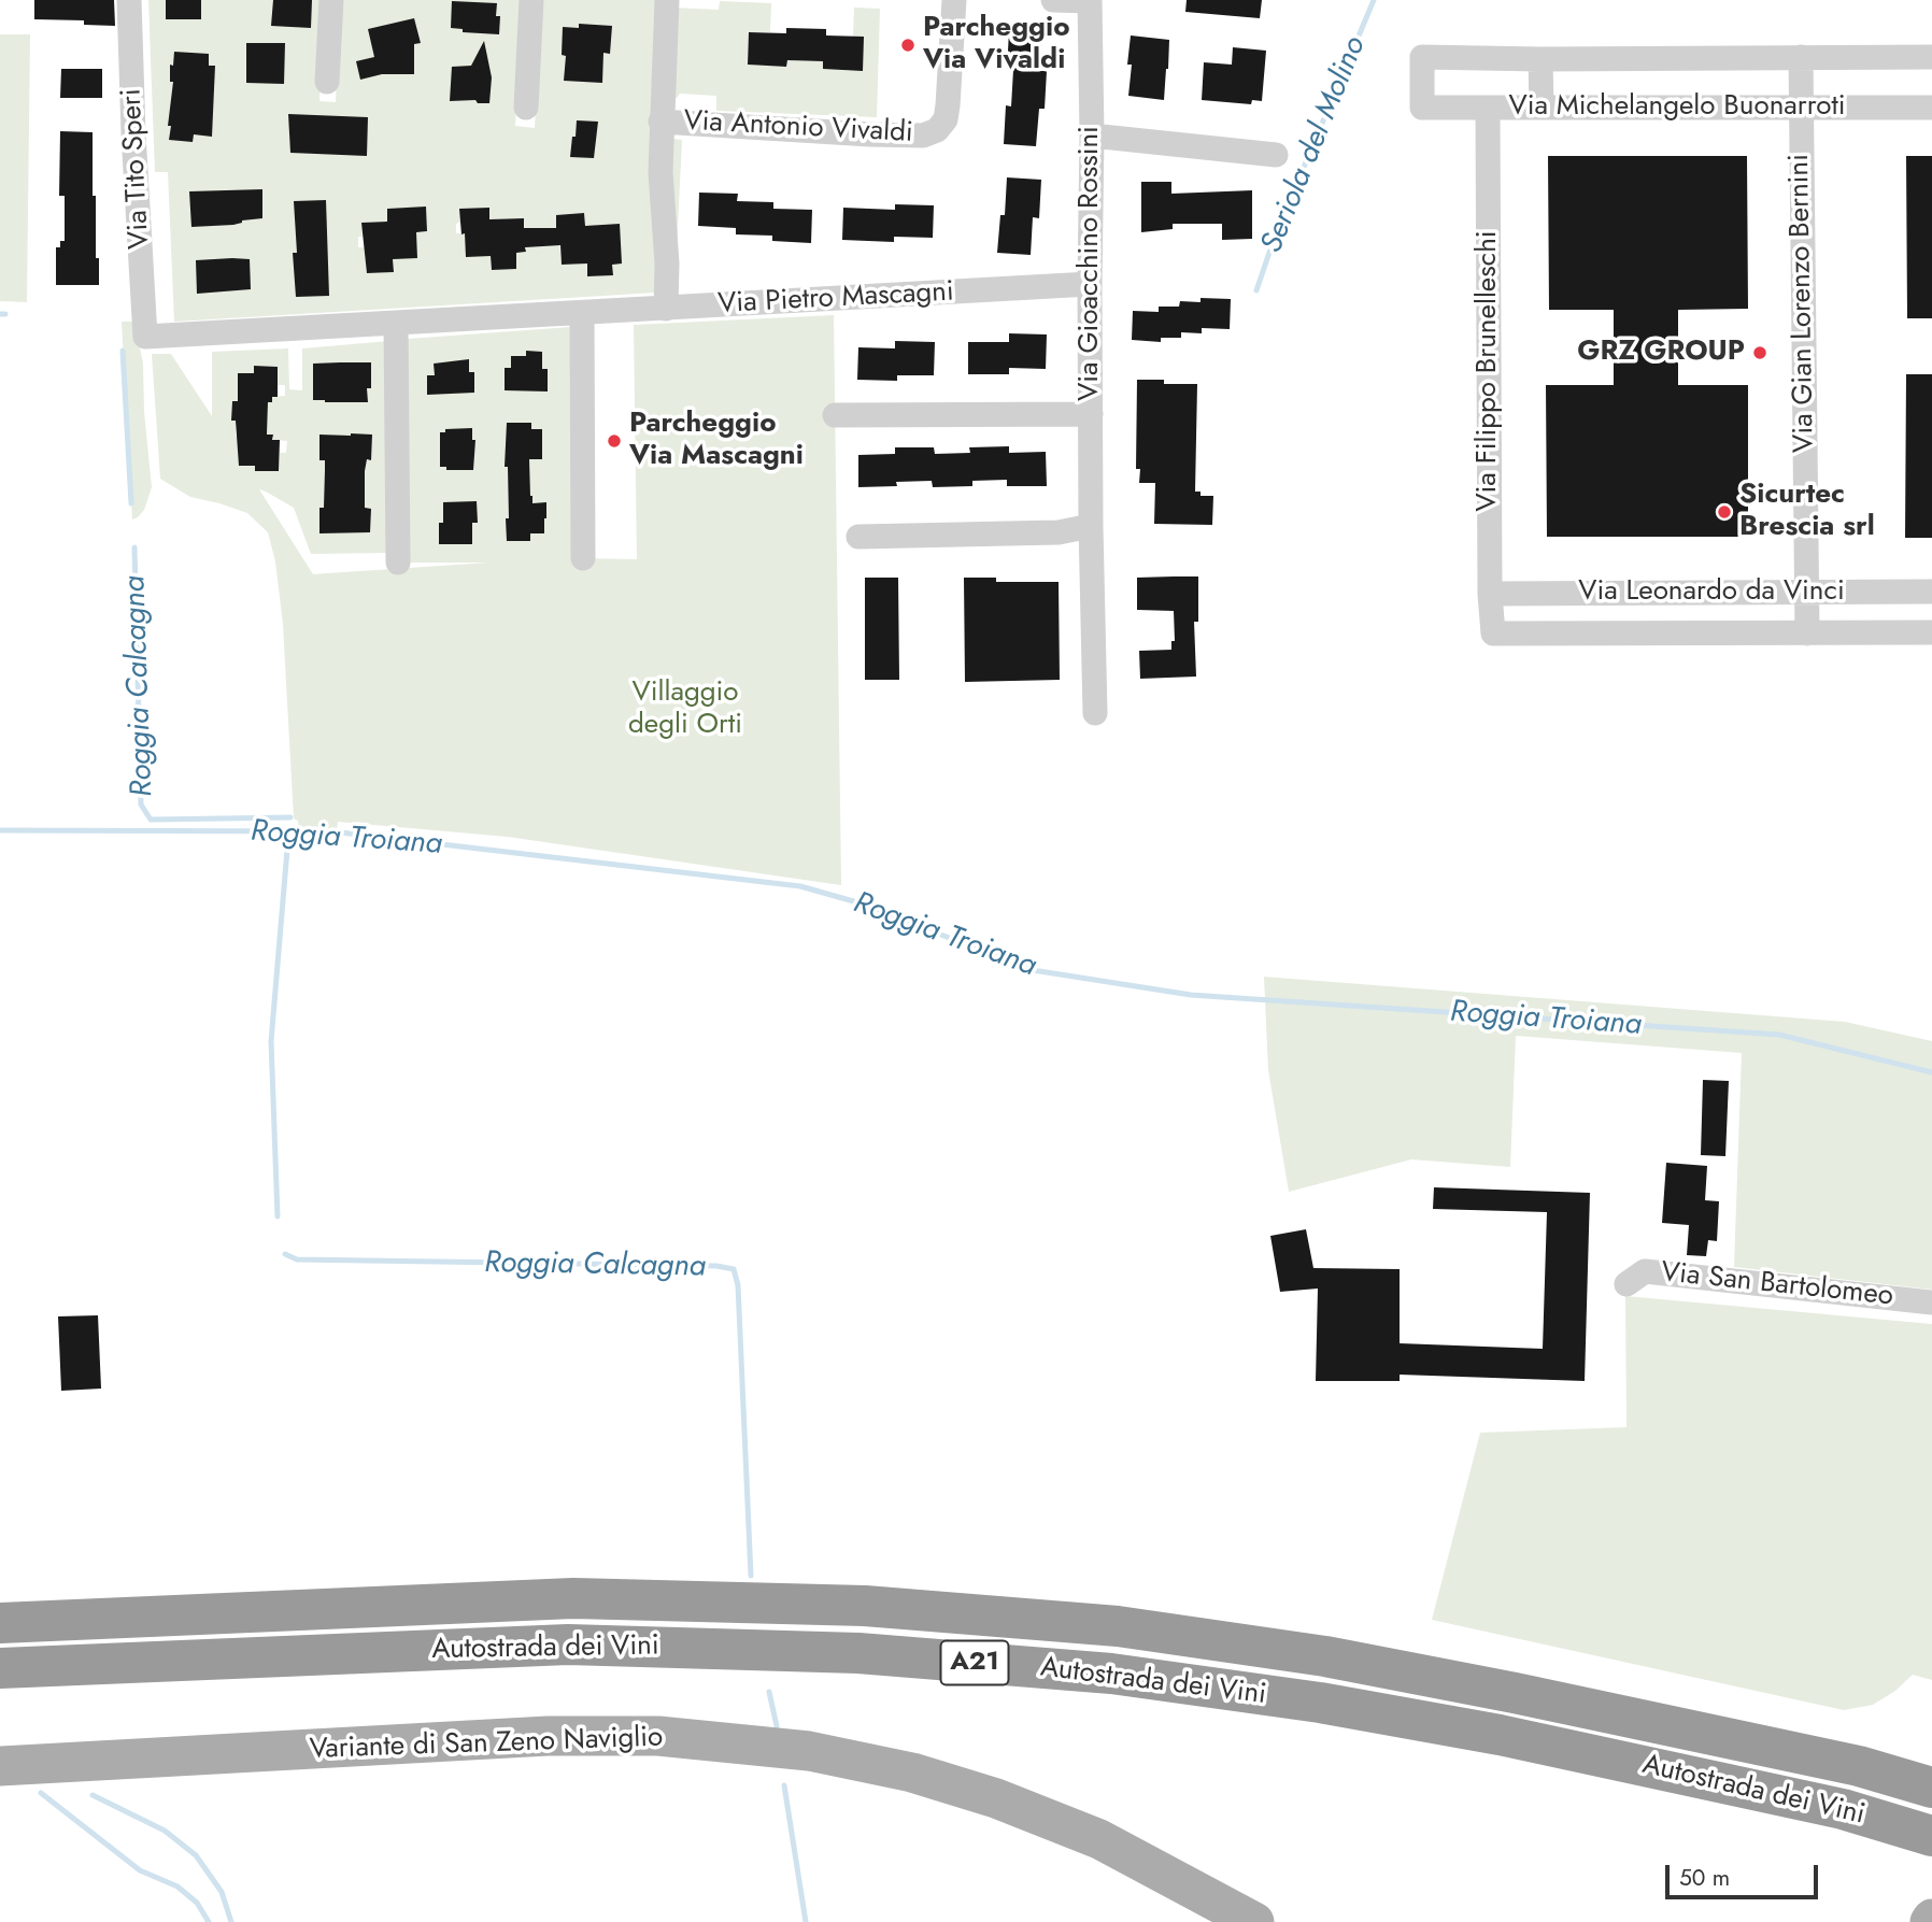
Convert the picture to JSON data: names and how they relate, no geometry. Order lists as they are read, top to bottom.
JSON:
{
  "streets": {
    "highway": ["Autostrada dei Vini", "A21"],
    "main road": ["Variante di San Zeno Naviglio"],
    "street": [
      "Via Michelangelo Buonarroti",
      "Via Antonio Vivaldi",
      "Via Tito Speri",
      "Via Gioacchino Rossini",
      "Via Pietro Mascagni",
      "Via Gian Lorenzo Bernini",
      "Via Filippo Brunelleschi",
      "Via Leonardo da Vinci",
      "Via San Bartolomeo"
    ]
  },
  "crossings": [
    ["Via Michelangelo Buonarroti", "Via Gian Lorenzo Bernini"],
    ["Via Michelangelo Buonarroti", "Via Filippo Brunelleschi"],
    ["Via Tito Speri", "Via Pietro Mascagni"],
    ["Via Gioacchino Rossini", "Via Pietro Mascagni"],
    ["Via Gian Lorenzo Bernini", "Via Leonardo da Vinci"],
    ["Via Filippo Brunelleschi", "Via Leonardo da Vinci"]
  ],
  "water": ["Seriola del Molino", "Roggia Calcagna", "Roggia Troiana"],
  "parks": ["Villaggio degli Orti"],
  "places": [
    "Parcheggio Via Vivaldi",
    "GRZ GROUP",
    "Parcheggio Via Mascagni",
    "Sicurtec Brescia srl"
  ],
  "scale_bar": "50 m"
}
